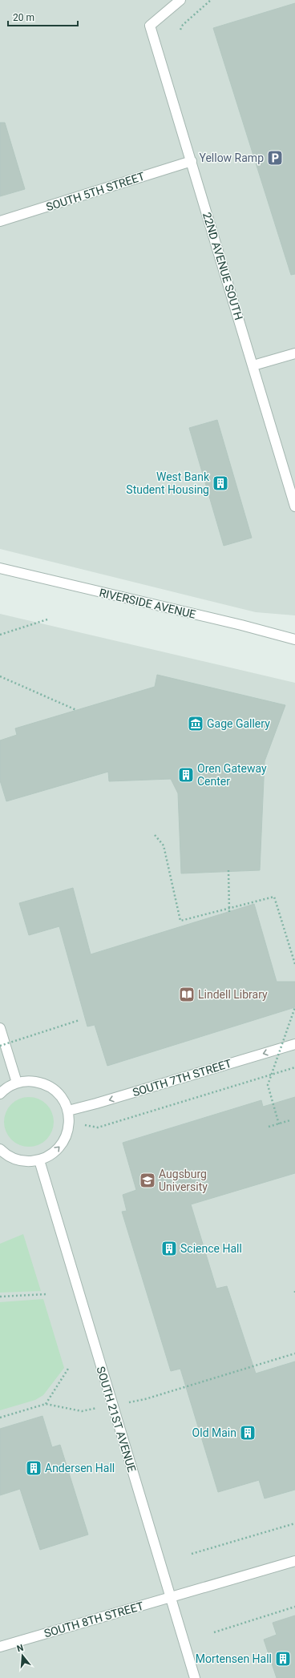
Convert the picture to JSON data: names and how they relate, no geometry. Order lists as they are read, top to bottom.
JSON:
{
  "streets": {
    "street": [
      "SOUTH 5TH STREET",
      "22ND AVENUE SOUTH",
      "RIVERSIDE AVENUE",
      "SOUTH 7TH STREET",
      "SOUTH 21ST AVENUE",
      "SOUTH 8TH STREET"
    ]
  },
  "crossings": [
    ["SOUTH 5TH STREET", "22ND AVENUE SOUTH"],
    ["SOUTH 21ST AVENUE", "SOUTH 8TH STREET"]
  ],
  "one_way": ["SOUTH 7TH STREET"],
  "places": {
    "parking": ["Yellow Ramp"],
    "building": [
      "West Bank Student Housing",
      "Oren Gateway Center",
      "Science Hall",
      "Old Main",
      "Andersen Hall",
      "Mortensen Hall"
    ],
    "museum": ["Gage Gallery"],
    "library": ["Lindell Library"],
    "school or university": ["Augsburg University"]
  },
  "scale_bar": "20 m",
  "north": "top"
}
